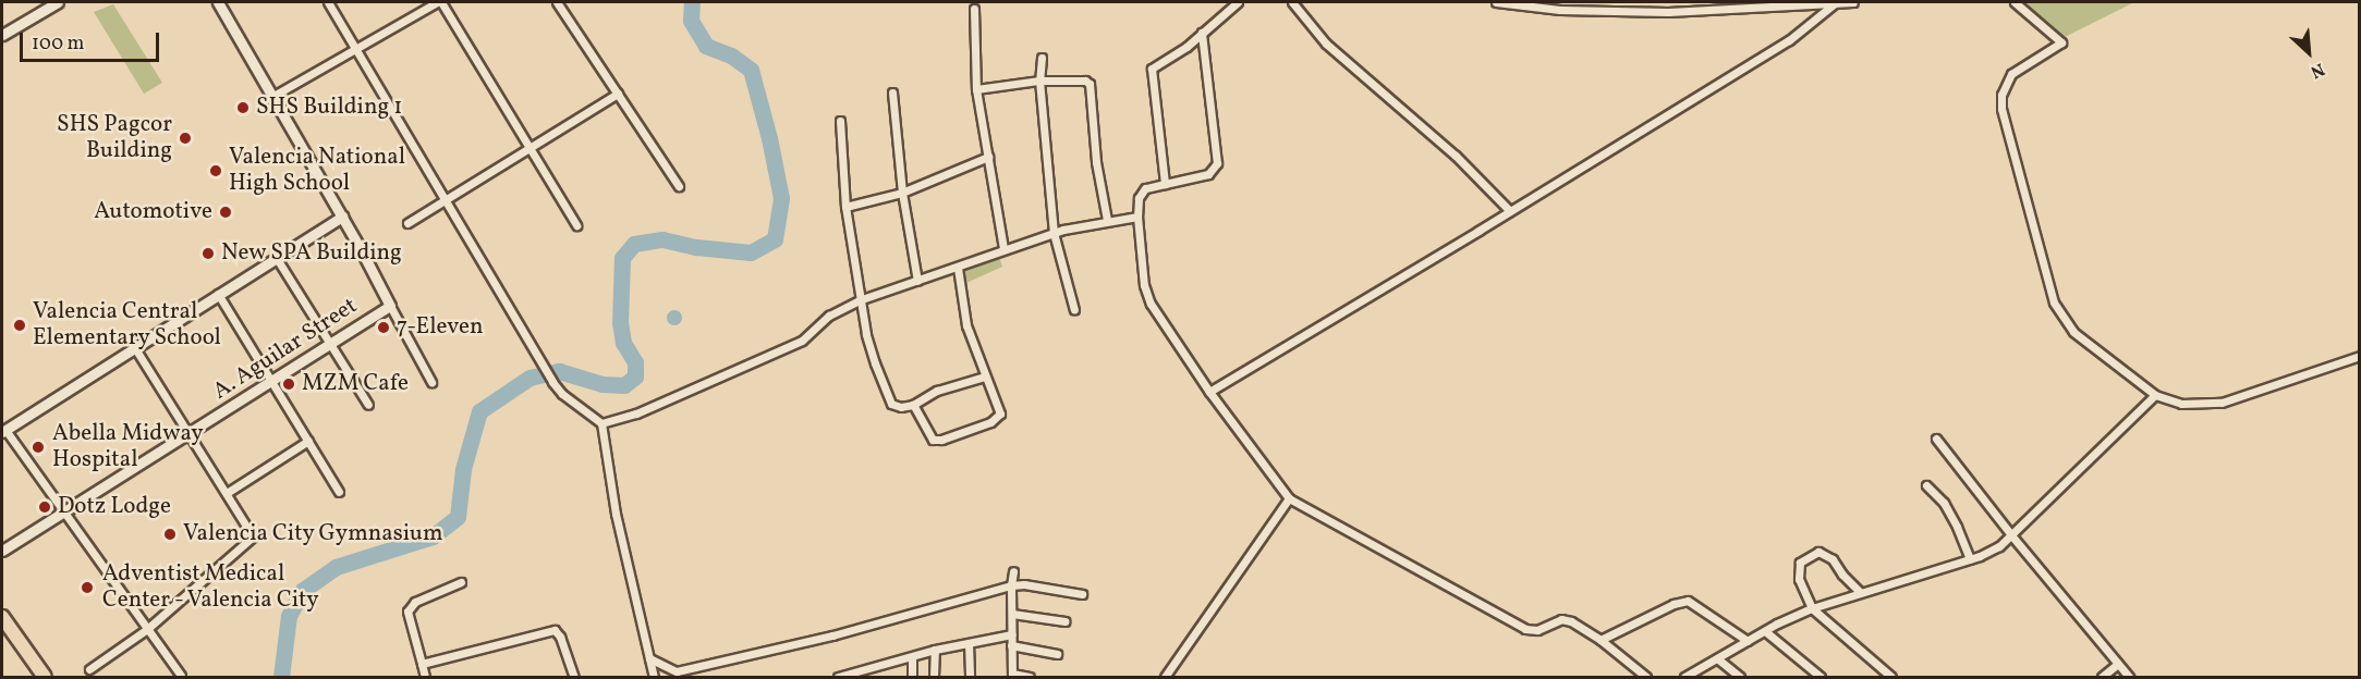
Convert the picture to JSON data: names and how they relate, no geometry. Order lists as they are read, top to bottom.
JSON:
{
  "streets": {
    "street": ["A. Aguilar Street"]
  },
  "places": [
    "SHS Building 1",
    "SHS Pagcor Building",
    "Valencia National High School",
    "Automotive",
    "New SPA Building",
    "Valencia Central Elementary School",
    "7-Eleven",
    "MZM Cafe",
    "Abella Midway Hospital",
    "Dotz Lodge",
    "Valencia City Gymnasium",
    "Adventist Medical Center - Valencia City"
  ],
  "scale_bar": "100 m",
  "north": "bottom right"
}
